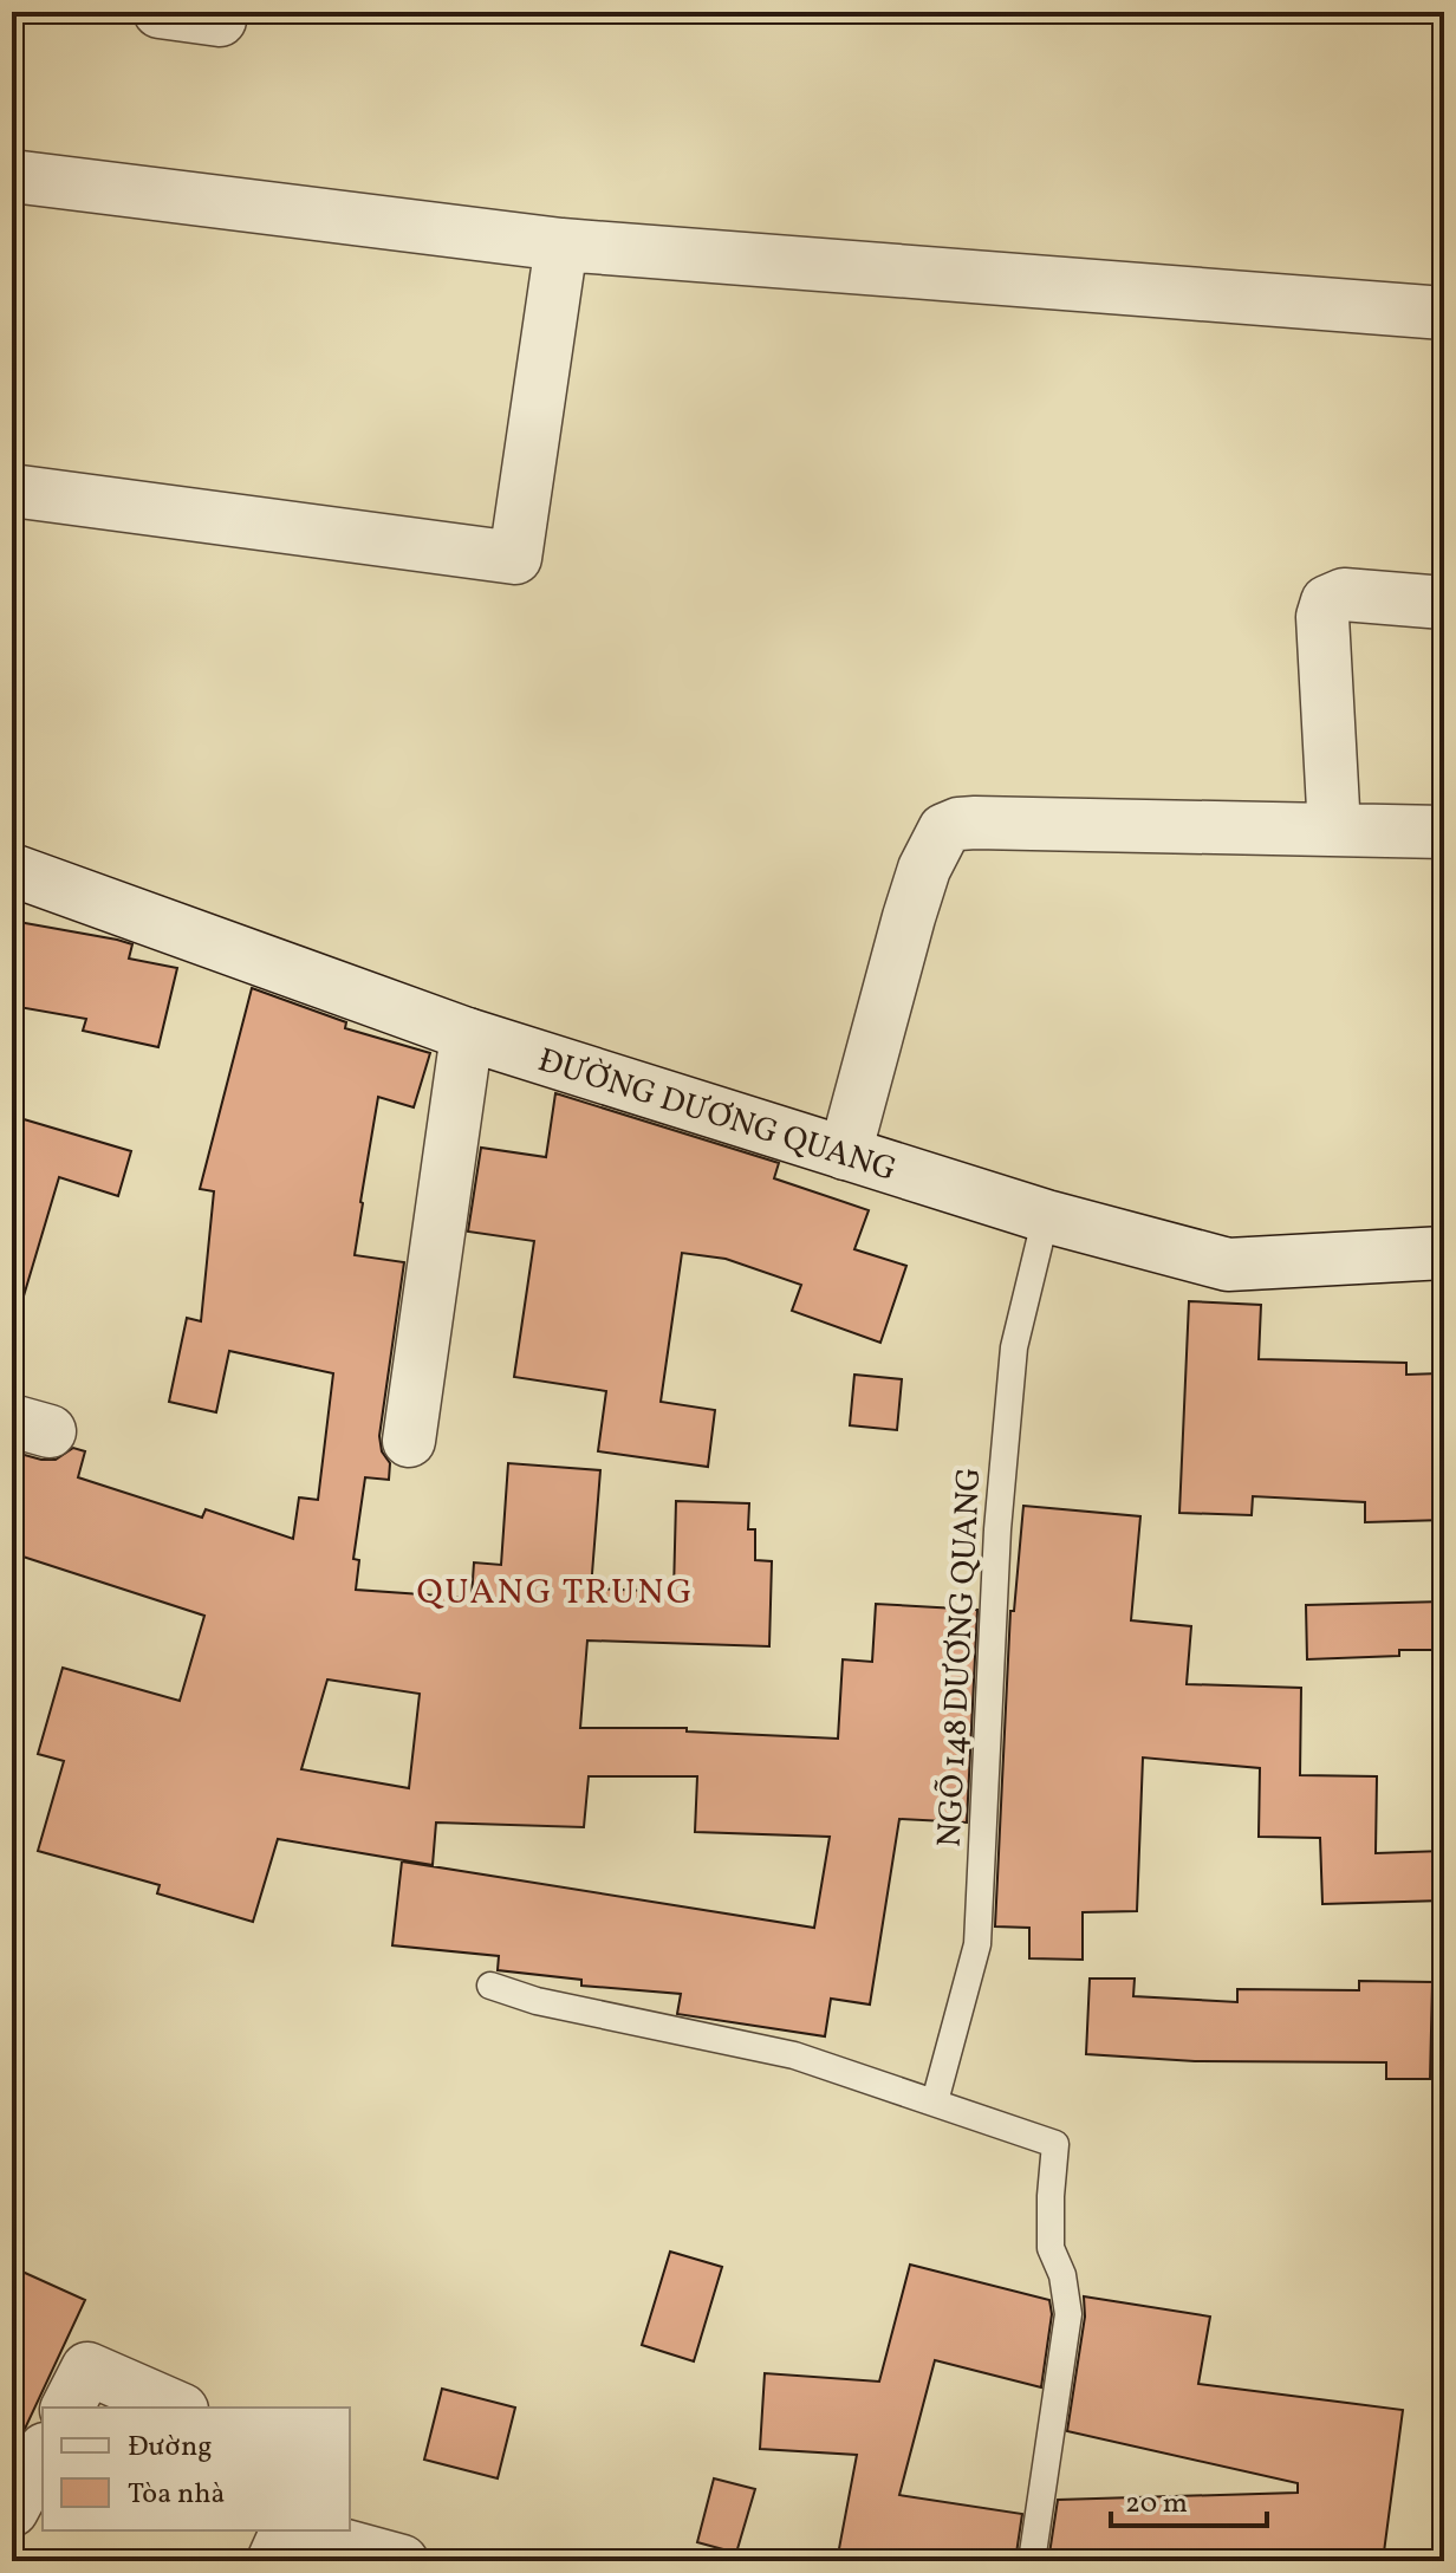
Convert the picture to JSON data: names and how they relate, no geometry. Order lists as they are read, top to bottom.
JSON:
{
  "streets": {
    "street": ["ĐƯỜNG DƯƠNG QUANG"],
    "lane": ["NGÕ 148 DƯƠNG QUANG"]
  },
  "crossings": [
    ["ĐƯỜNG DƯƠNG QUANG", "NGÕ 148 DƯƠNG QUANG"]
  ],
  "districts": ["QUANG TRUNG"],
  "legend": ["Đường", "Tòa nhà"],
  "scale_bar": "20 m"
}
